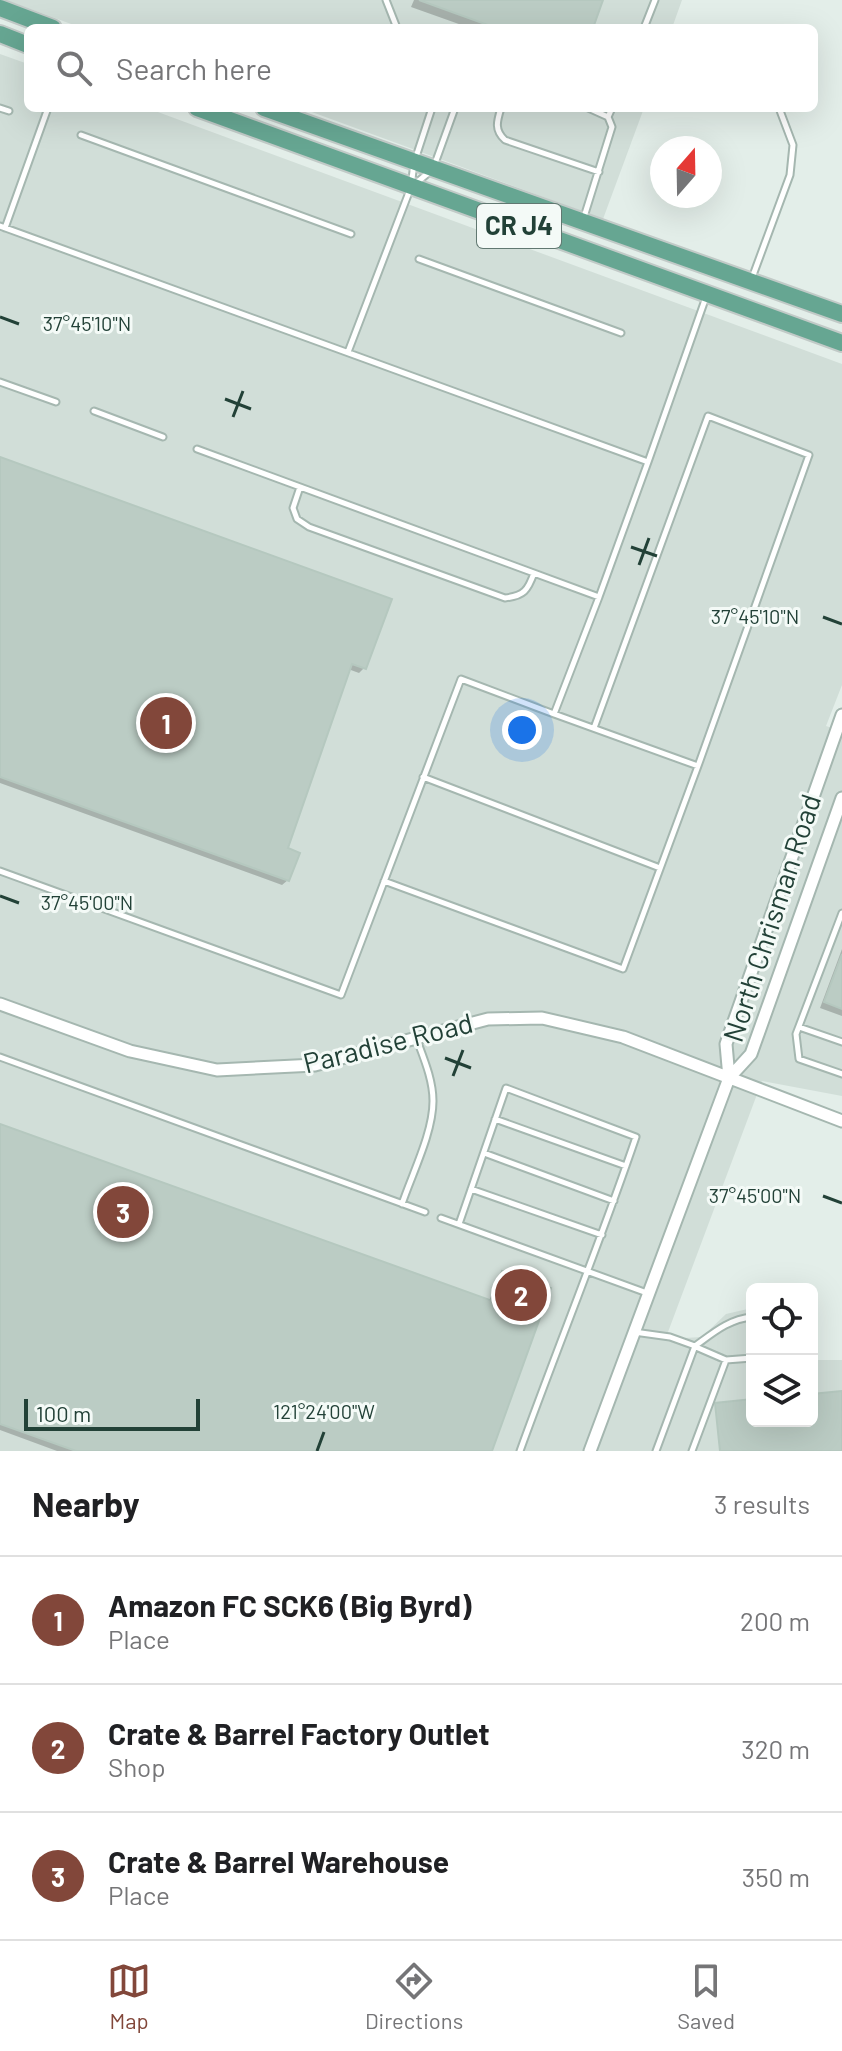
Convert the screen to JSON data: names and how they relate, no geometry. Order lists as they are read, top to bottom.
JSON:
{
  "streets": {
    "main road": ["CR J4"],
    "street": ["North Chrisman Road", "Paradise Road"]
  },
  "crossings": [
    ["North Chrisman Road", "Paradise Road"]
  ],
  "scale_bar": "100 m",
  "north": "top",
  "page": {
    "search": "Search here",
    "pins": ["1", "3", "2"],
    "scale": "100 m",
    "heading": ["Nearby", "3 results"],
    "list": [
      {
        "mark": "1",
        "name": "Amazon FC SCK6 (Big Byrd)",
        "note": "Place",
        "value": "200 m"
      },
      {
        "mark": "2",
        "name": "Crate & Barrel Factory Outlet",
        "note": "Shop",
        "value": "320 m"
      },
      {
        "mark": "3",
        "name": "Crate & Barrel Warehouse",
        "note": "Place",
        "value": "350 m"
      }
    ],
    "nav": ["Map", "Directions", "Saved"]
  },
  "coordinates": ["37°45'10\"N", "37°45'00\"N", "121°24'00\"W"]
}
